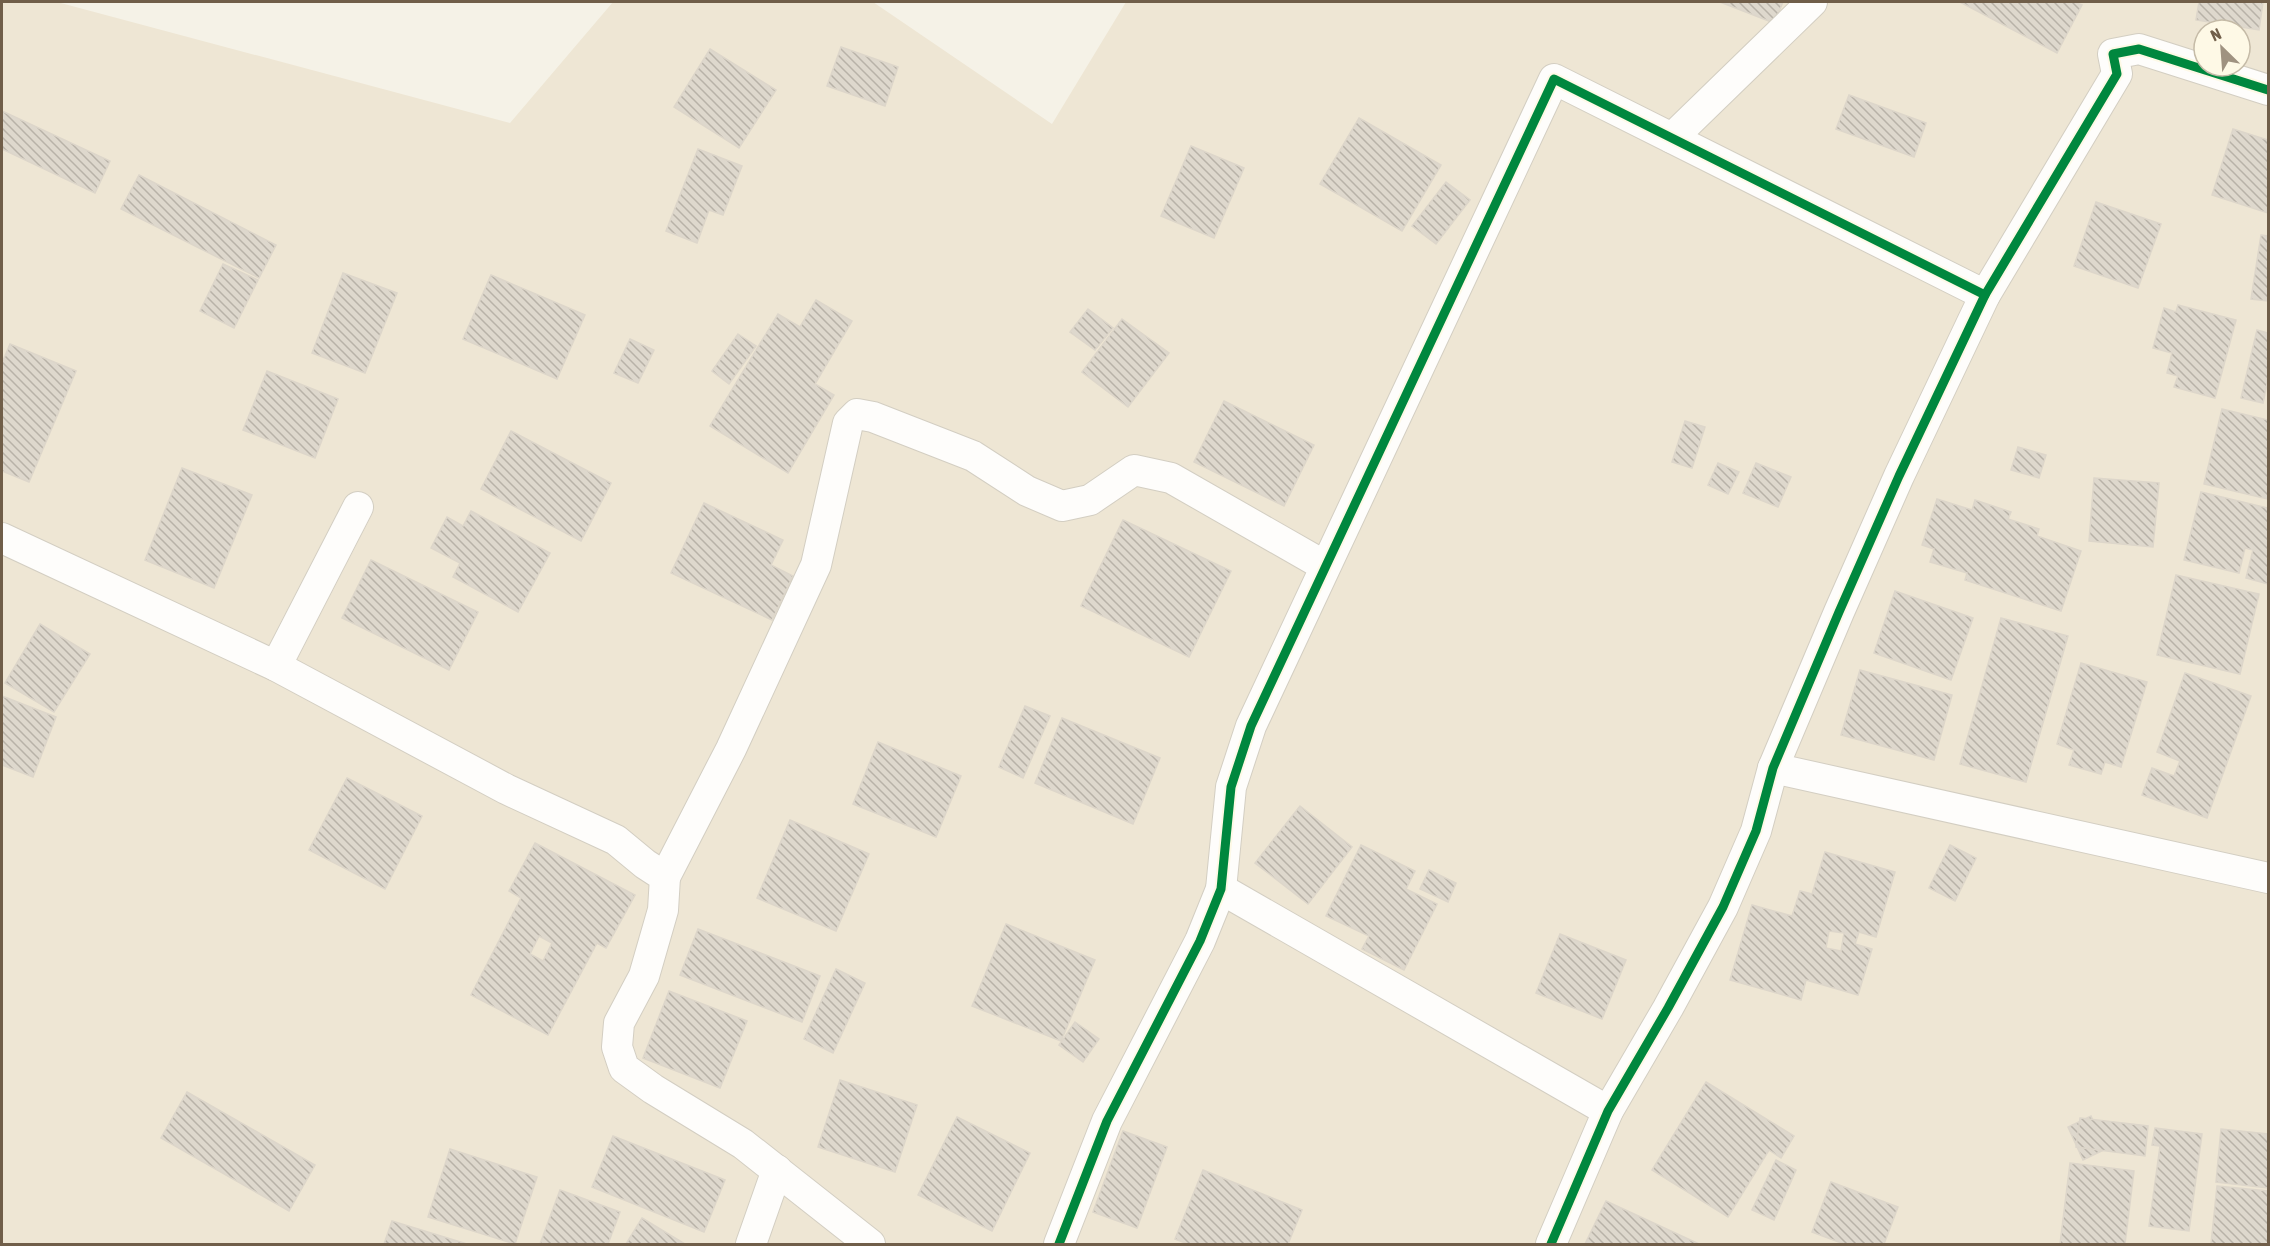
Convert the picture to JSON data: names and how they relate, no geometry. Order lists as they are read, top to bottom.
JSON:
{
  "north": "top left"
}
